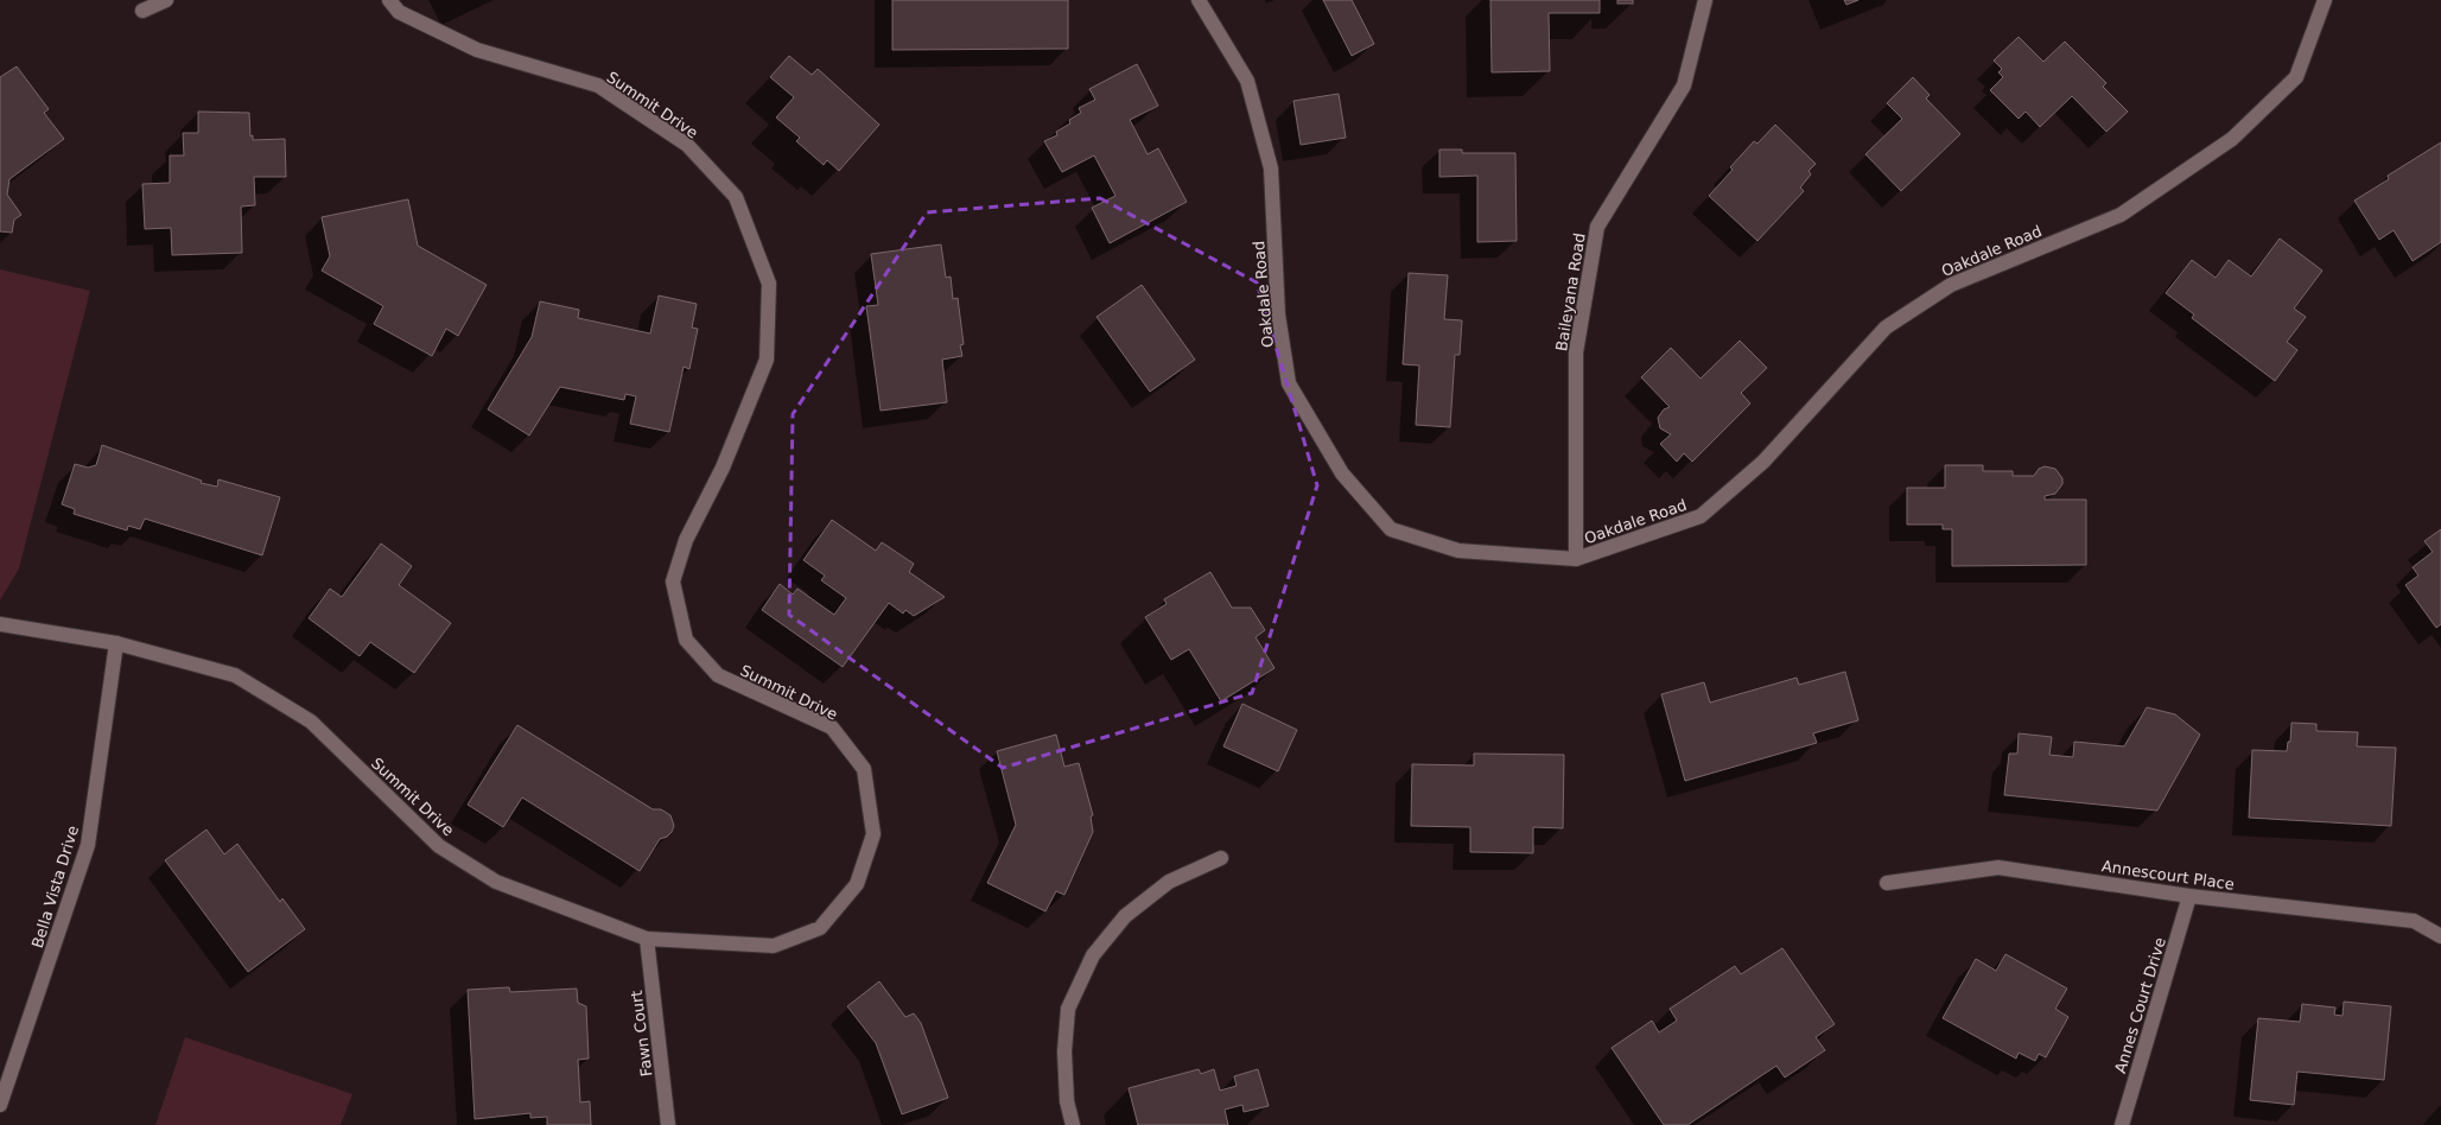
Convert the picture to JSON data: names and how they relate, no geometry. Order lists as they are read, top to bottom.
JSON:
{
  "streets": {
    "street": [
      "Summit Drive",
      "Oakdale Road",
      "Baileyana Road",
      "Annescourt Place",
      "Bella Vista Drive",
      "Annes Court Drive",
      "Fawn Court"
    ]
  },
  "crossings": [
    ["Summit Drive", "Bella Vista Drive"],
    ["Summit Drive", "Fawn Court"],
    ["Oakdale Road", "Baileyana Road"],
    ["Annescourt Place", "Annes Court Drive"]
  ]
}
